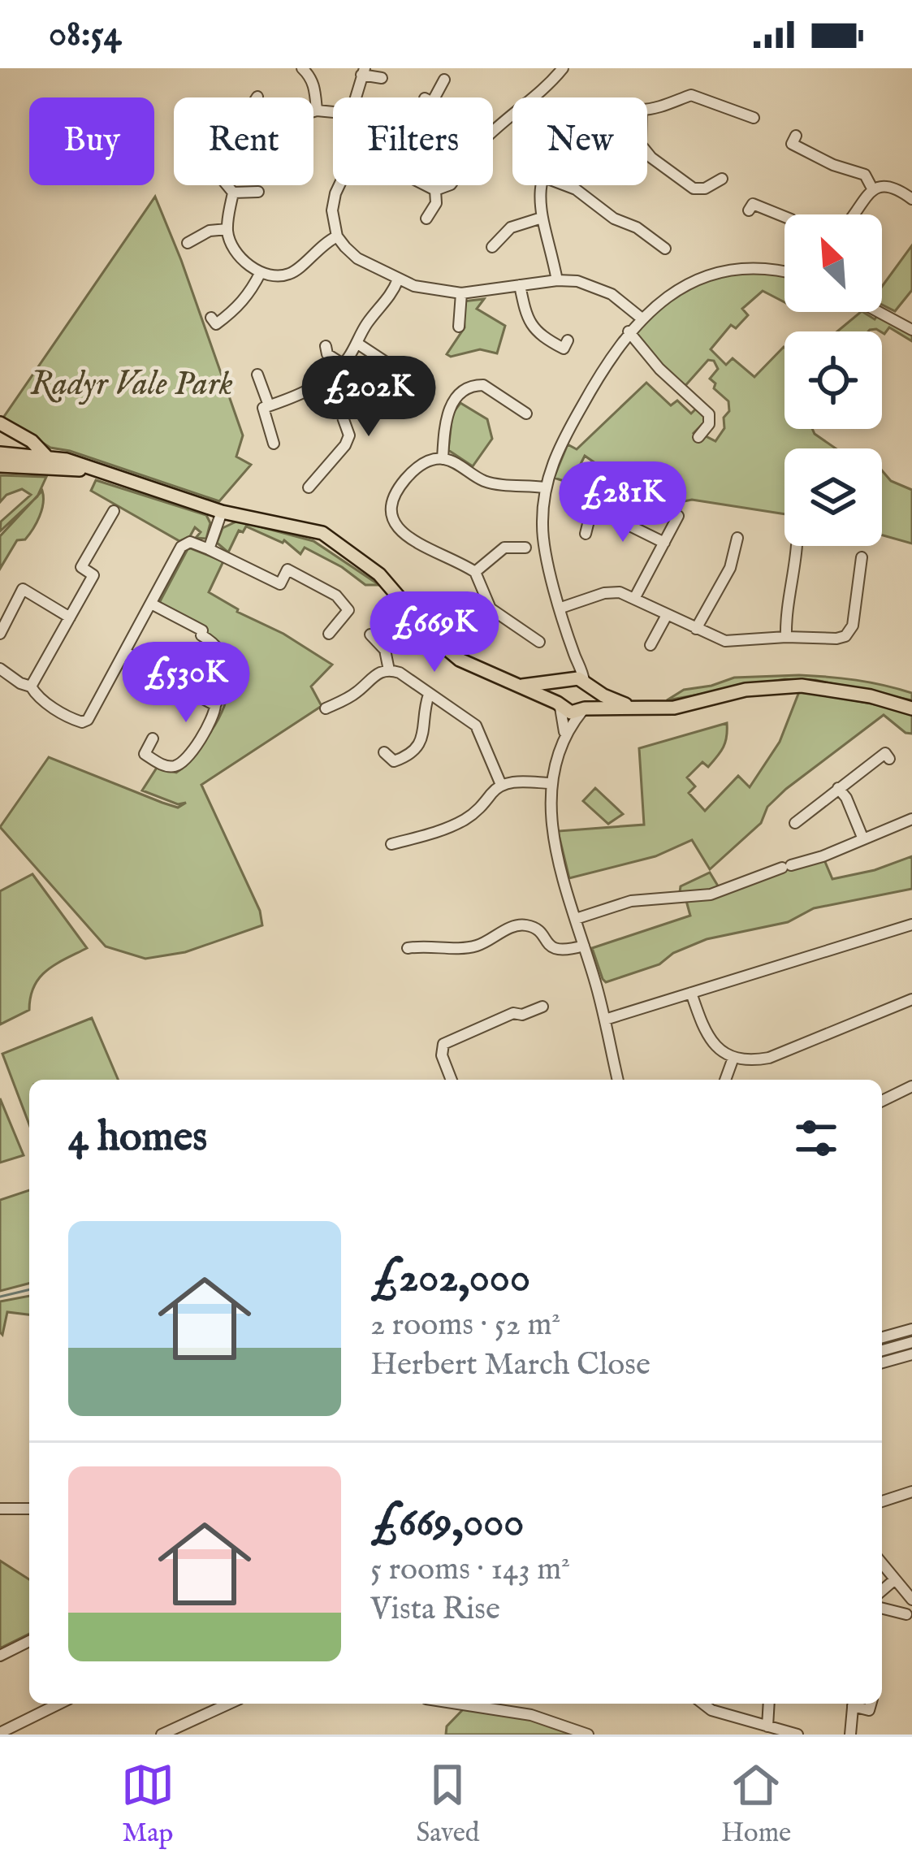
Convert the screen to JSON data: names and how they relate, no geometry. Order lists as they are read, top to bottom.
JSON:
{
  "parks": ["Radyr Vale Park"],
  "north": "top left",
  "page": {
    "status": "08:54",
    "chip": [
      "Buy",
      "Rent",
      "Filters",
      "New"
    ],
    "price": [
      "£202K",
      "£281K",
      "£669K",
      "£530K"
    ],
    "heading": "4 homes",
    "list": [
      {
        "name": "£202,000",
        "note": "2 rooms · 52 m² · Herbert March Close"
      },
      {
        "name": "£669,000",
        "note": "5 rooms · 143 m² · Vista Rise"
      }
    ],
    "tabs": ["Map", "Saved", "Home"]
  }
}
